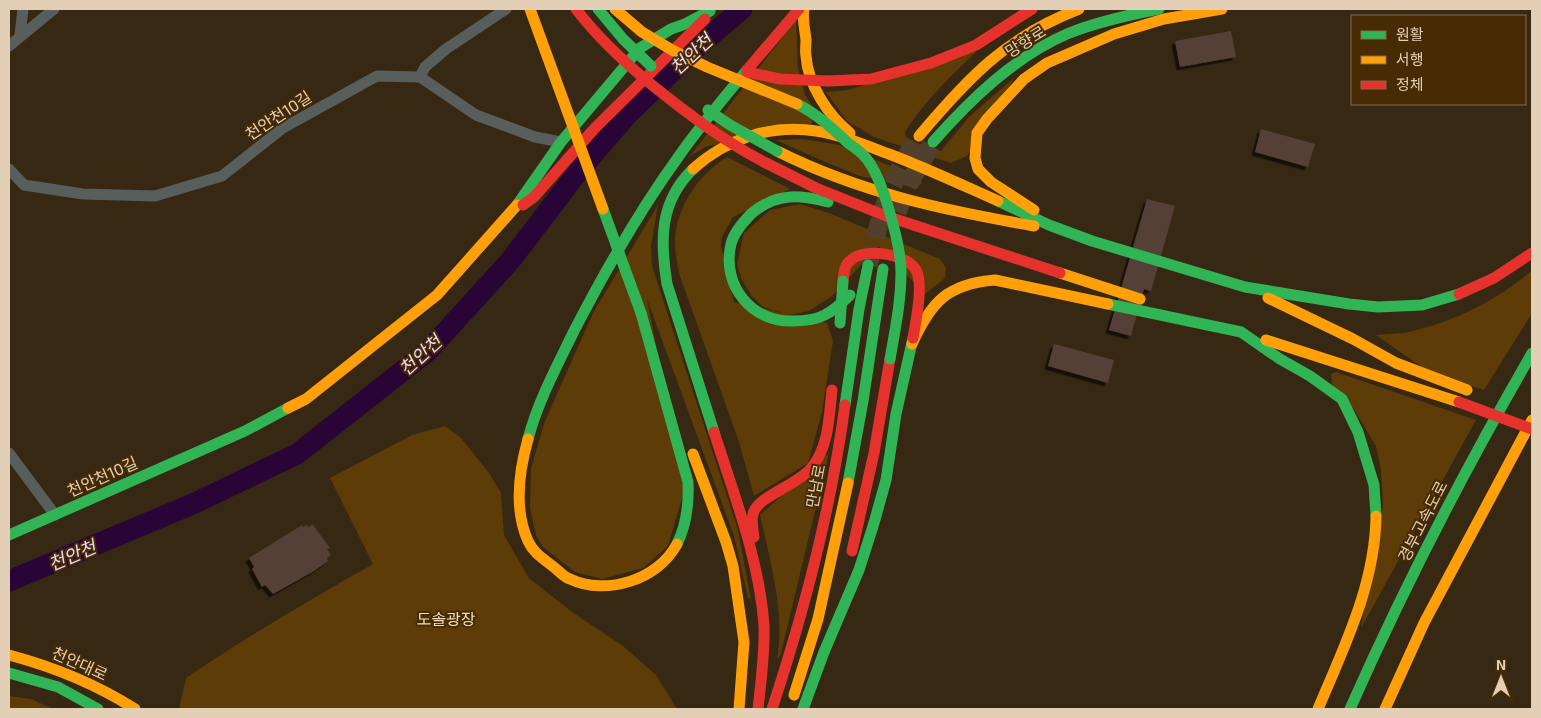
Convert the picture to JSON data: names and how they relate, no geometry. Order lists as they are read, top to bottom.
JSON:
{
  "streets": {
    "main road": [
      "망향로",
      "천안천10길",
      "만남로",
      "경부고속도로",
      "천안대로"
    ]
  },
  "water": ["천안천"],
  "parks": ["도솔광장"],
  "legend": ["원활", "서행", "정체"],
  "north": "top"
}
